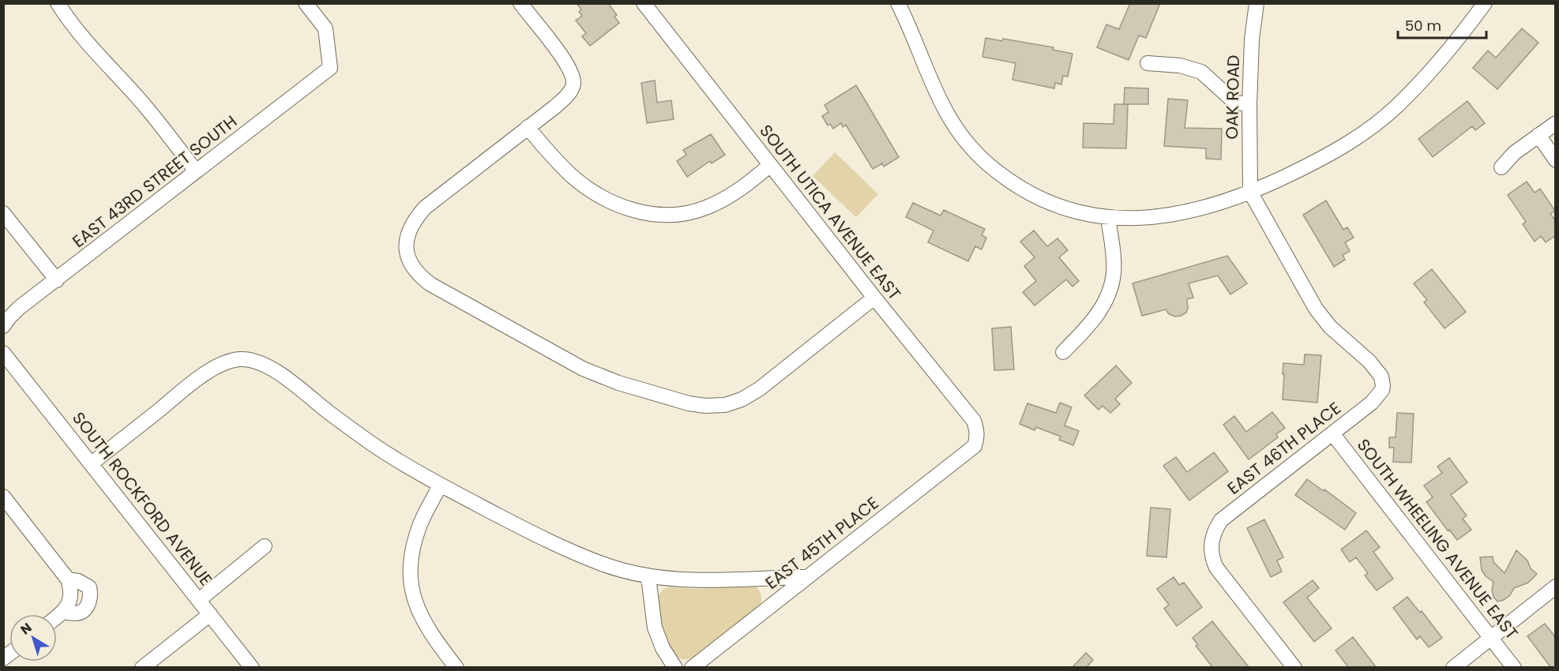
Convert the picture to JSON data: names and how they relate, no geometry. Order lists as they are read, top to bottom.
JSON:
{
  "streets": {
    "street": [
      "OAK ROAD",
      "EAST 43RD STREET SOUTH",
      "SOUTH UTICA AVENUE EAST",
      "EAST 46TH PLACE",
      "SOUTH ROCKFORD AVENUE",
      "SOUTH WHEELING AVENUE EAST",
      "EAST 45TH PLACE"
    ]
  },
  "crossings": [
    ["OAK ROAD", "EAST 46TH PLACE"],
    ["SOUTH UTICA AVENUE EAST", "EAST 45TH PLACE"],
    ["EAST 46TH PLACE", "SOUTH WHEELING AVENUE EAST"]
  ],
  "scale_bar": "50 m",
  "north": "top left"
}
